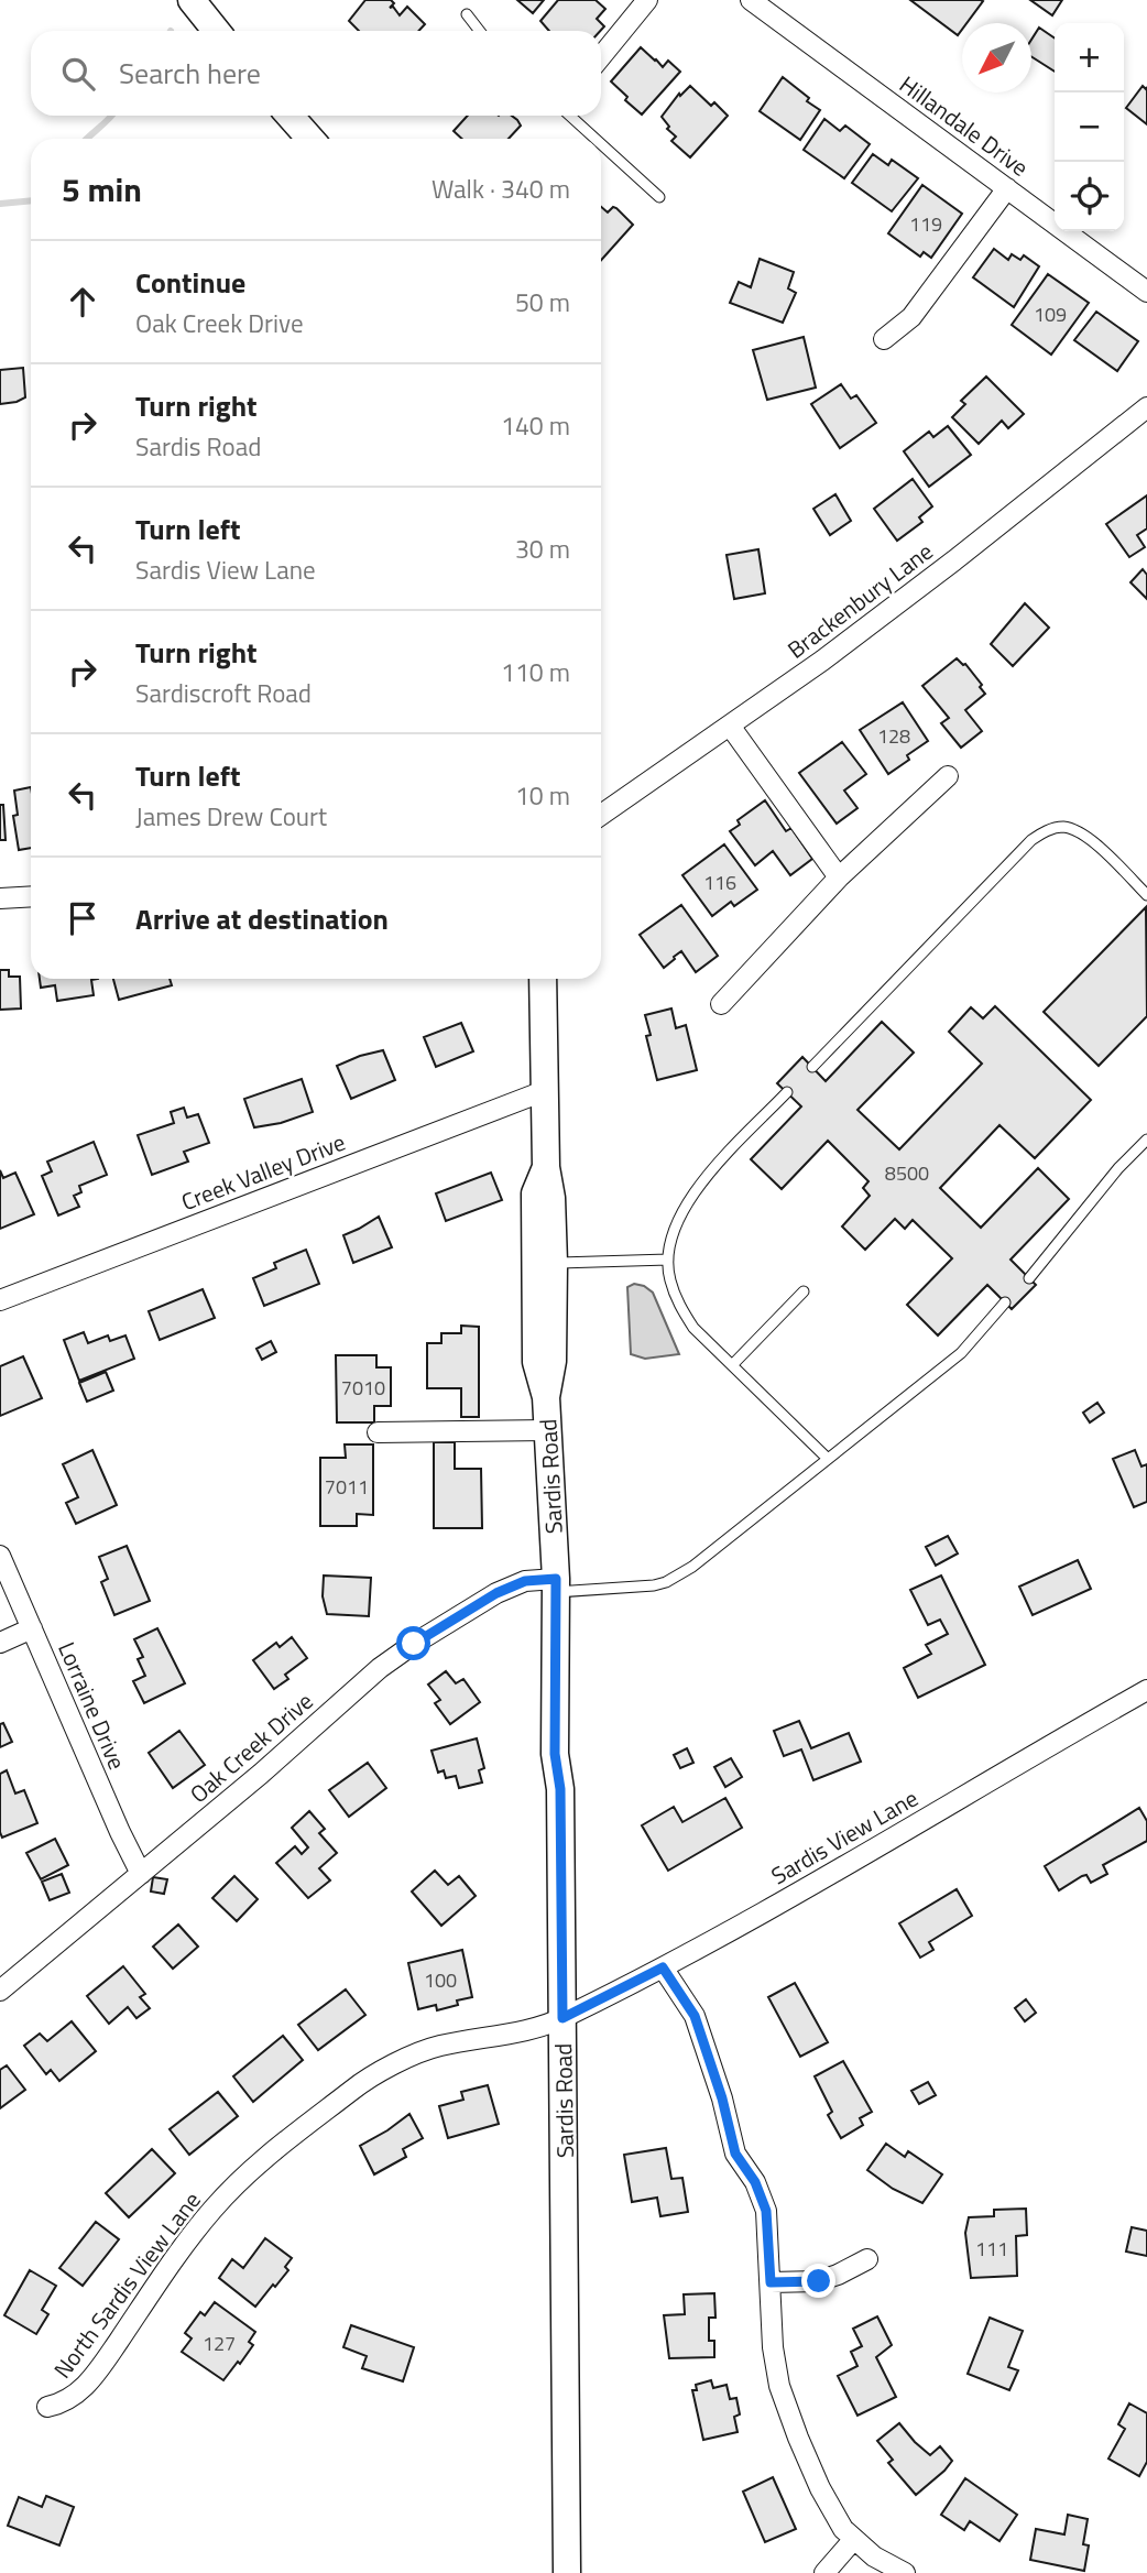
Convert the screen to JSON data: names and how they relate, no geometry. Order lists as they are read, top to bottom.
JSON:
{
  "streets": {
    "main road": ["Sardis Road"],
    "street": [
      "Hillandale Drive",
      "Brackenbury Lane",
      "Creek Valley Drive",
      "Lorraine Drive",
      "Oak Creek Drive",
      "Sardis View Lane",
      "North Sardis View Lane"
    ]
  },
  "crossings": [
    ["Creek Valley Drive", "Sardis Road"],
    ["Sardis Road", "Oak Creek Drive"],
    ["Sardis Road", "Sardis View Lane"],
    ["Sardis Road", "North Sardis View Lane"],
    ["Lorraine Drive", "Oak Creek Drive"],
    ["Sardis View Lane", "North Sardis View Lane"]
  ],
  "house_numbers": [
    "119",
    "109",
    "128",
    "116",
    "8500",
    "7010",
    "7011",
    "100",
    "111",
    "127"
  ],
  "north": "bottom left",
  "page": {
    "map_buttons": ["+", "−"],
    "search": "Search here",
    "heading": ["5 min", "Walk · 340 m"],
    "list": [
      ["Continue", "Oak Creek Drive", "50 m"],
      ["Turn right", "Sardis Road", "140 m"],
      ["Turn left", "Sardis View Lane", "30 m"],
      ["Turn right", "Sardiscroft Road", "110 m"],
      ["Turn left", "James Drew Court", "10 m"],
      "Arrive at destination"
    ]
  }
}
